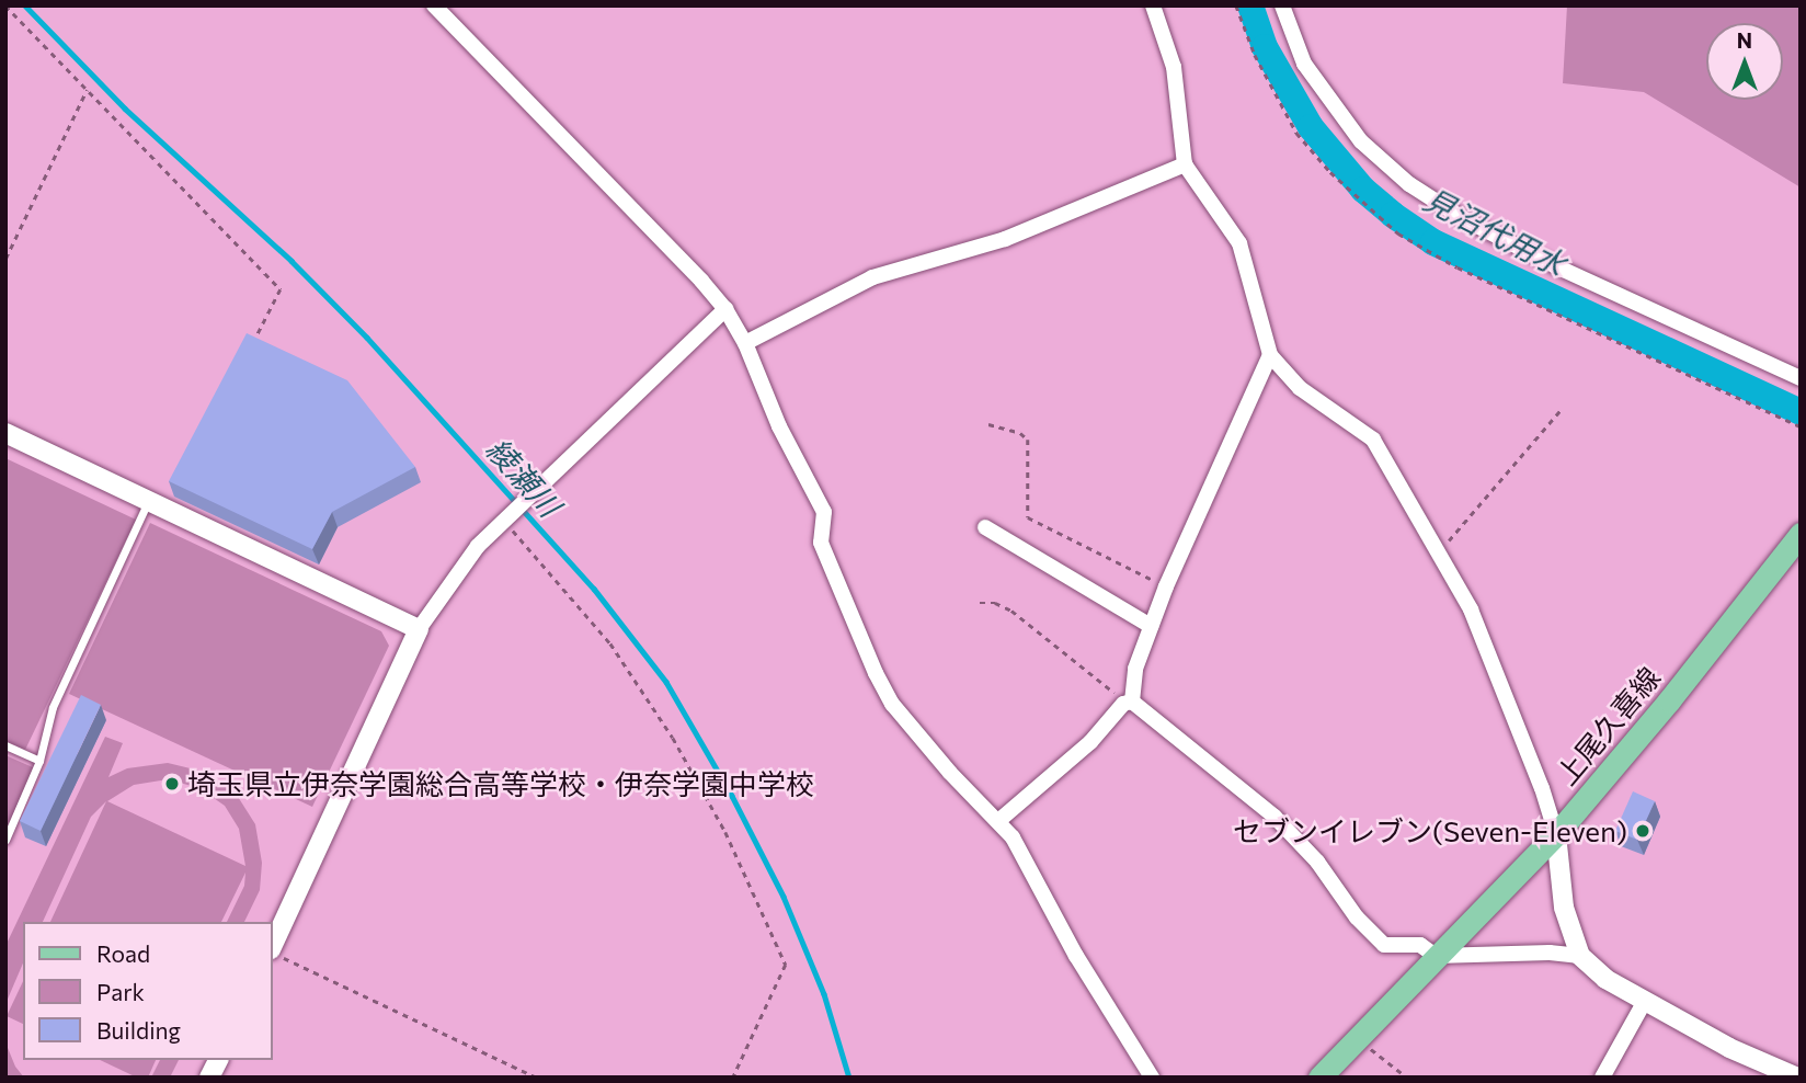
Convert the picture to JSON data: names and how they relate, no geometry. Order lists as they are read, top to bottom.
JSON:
{
  "streets": {
    "main road": ["上尾久喜線"]
  },
  "water": ["見沼代用水", "綾瀬川"],
  "places": ["埼玉県立伊奈学園総合高等学校・伊奈学園中学校", "セブンイレブン(Seven-Eleven)"],
  "legend": ["Road", "Park", "Building"],
  "north": "top"
}
